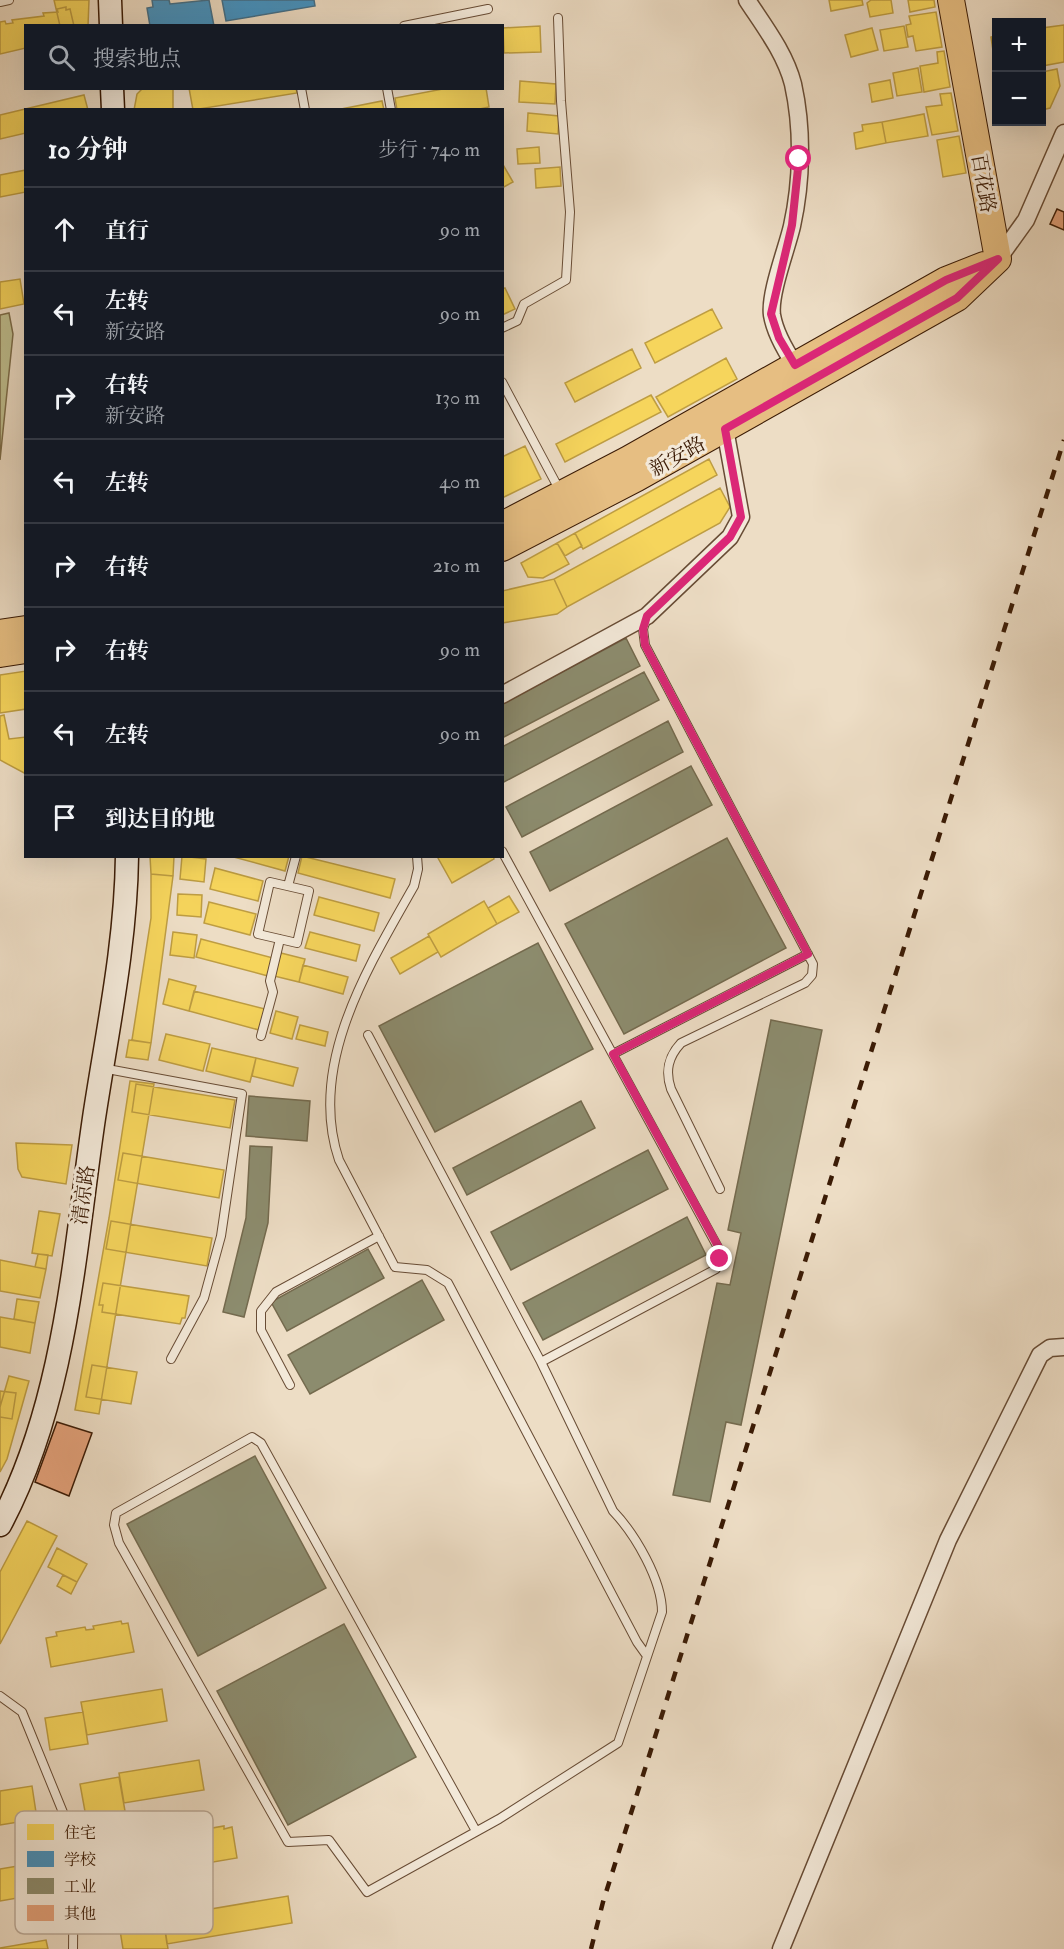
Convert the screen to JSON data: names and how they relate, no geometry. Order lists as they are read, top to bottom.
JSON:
{
  "streets": {
    "main road": ["百花路", "新安路"],
    "street": ["清凉路"]
  },
  "crossings": [
    ["百花路", "新安路"]
  ],
  "legend": [
    "住宅",
    "学校",
    "工业",
    "其他"
  ],
  "page": {
    "map_buttons": ["+", "−"],
    "search": "搜索地点",
    "heading": ["10 分钟", "步行 · 740 m"],
    "list": [
      ["直行", "90 m"],
      ["左转", "新安路", "90 m"],
      ["右转", "新安路", "130 m"],
      ["左转", "40 m"],
      ["右转", "210 m"],
      ["右转", "90 m"],
      ["左转", "90 m"],
      "到达目的地"
    ]
  }
}
